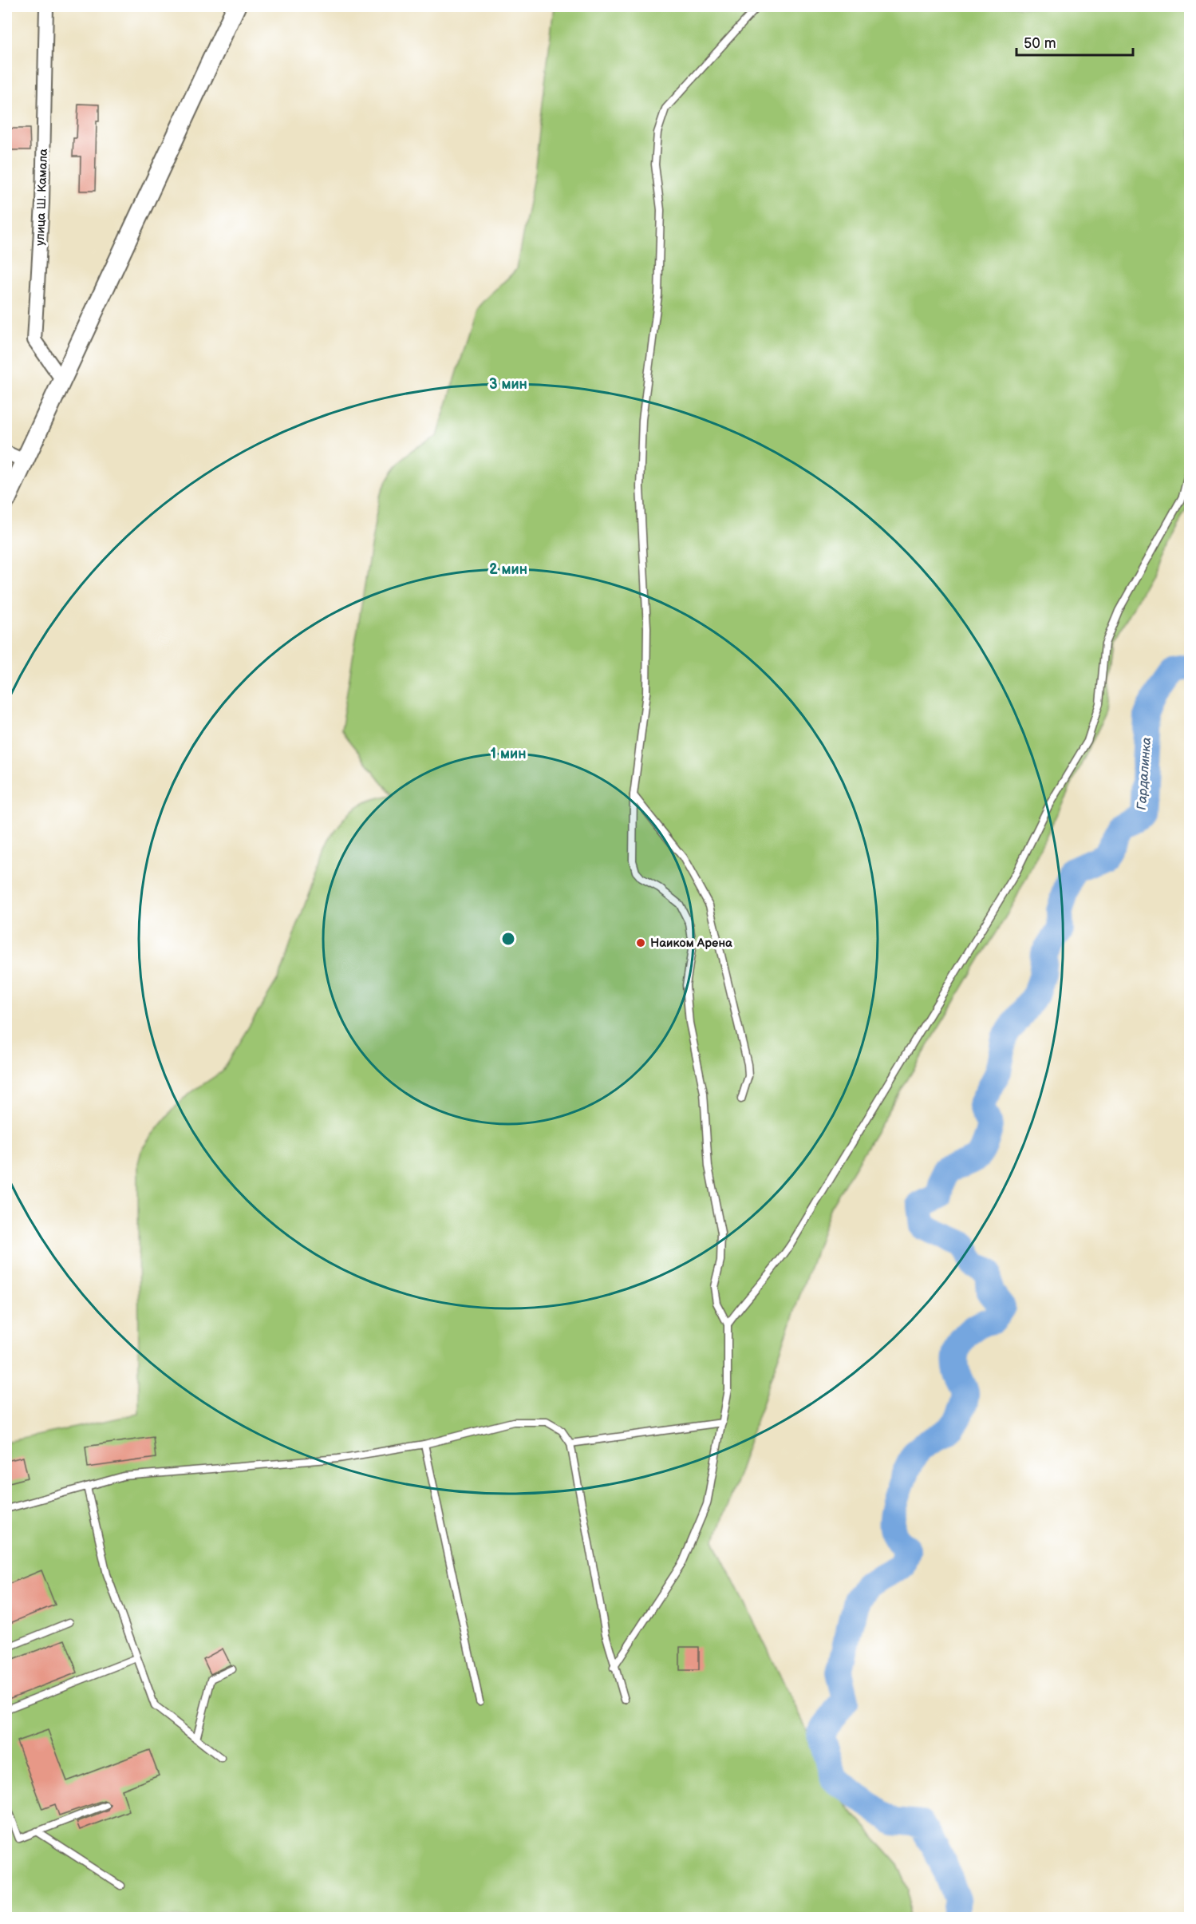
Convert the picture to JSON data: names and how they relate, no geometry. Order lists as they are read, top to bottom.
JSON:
{
  "streets": {
    "street": ["улица Ш. Камала"]
  },
  "water": ["Гардалинка"],
  "places": ["Наиком Арена"],
  "scale_bar": "50 m",
  "rings": ["3 мин", "2 мин", "1 мин"]
}
